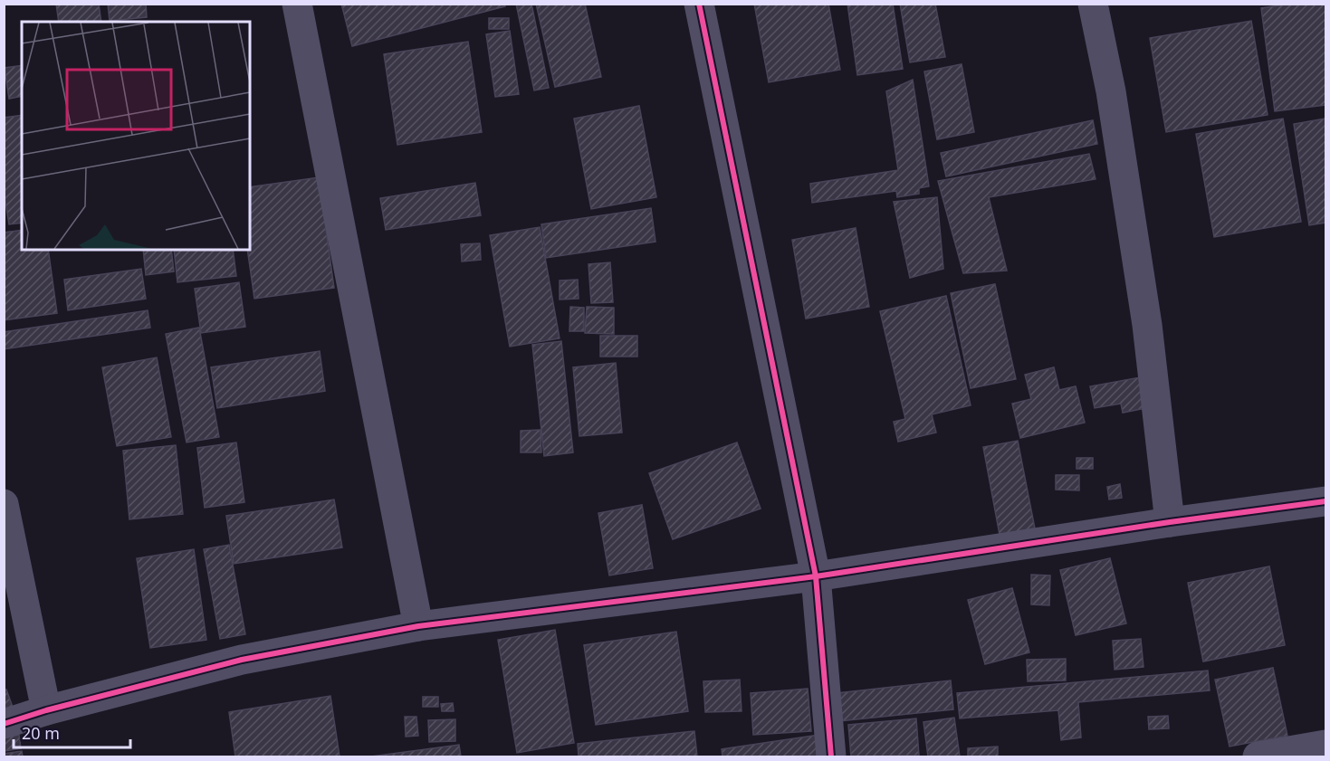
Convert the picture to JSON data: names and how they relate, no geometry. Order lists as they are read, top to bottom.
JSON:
{
  "scale_bar": "20 m"
}
